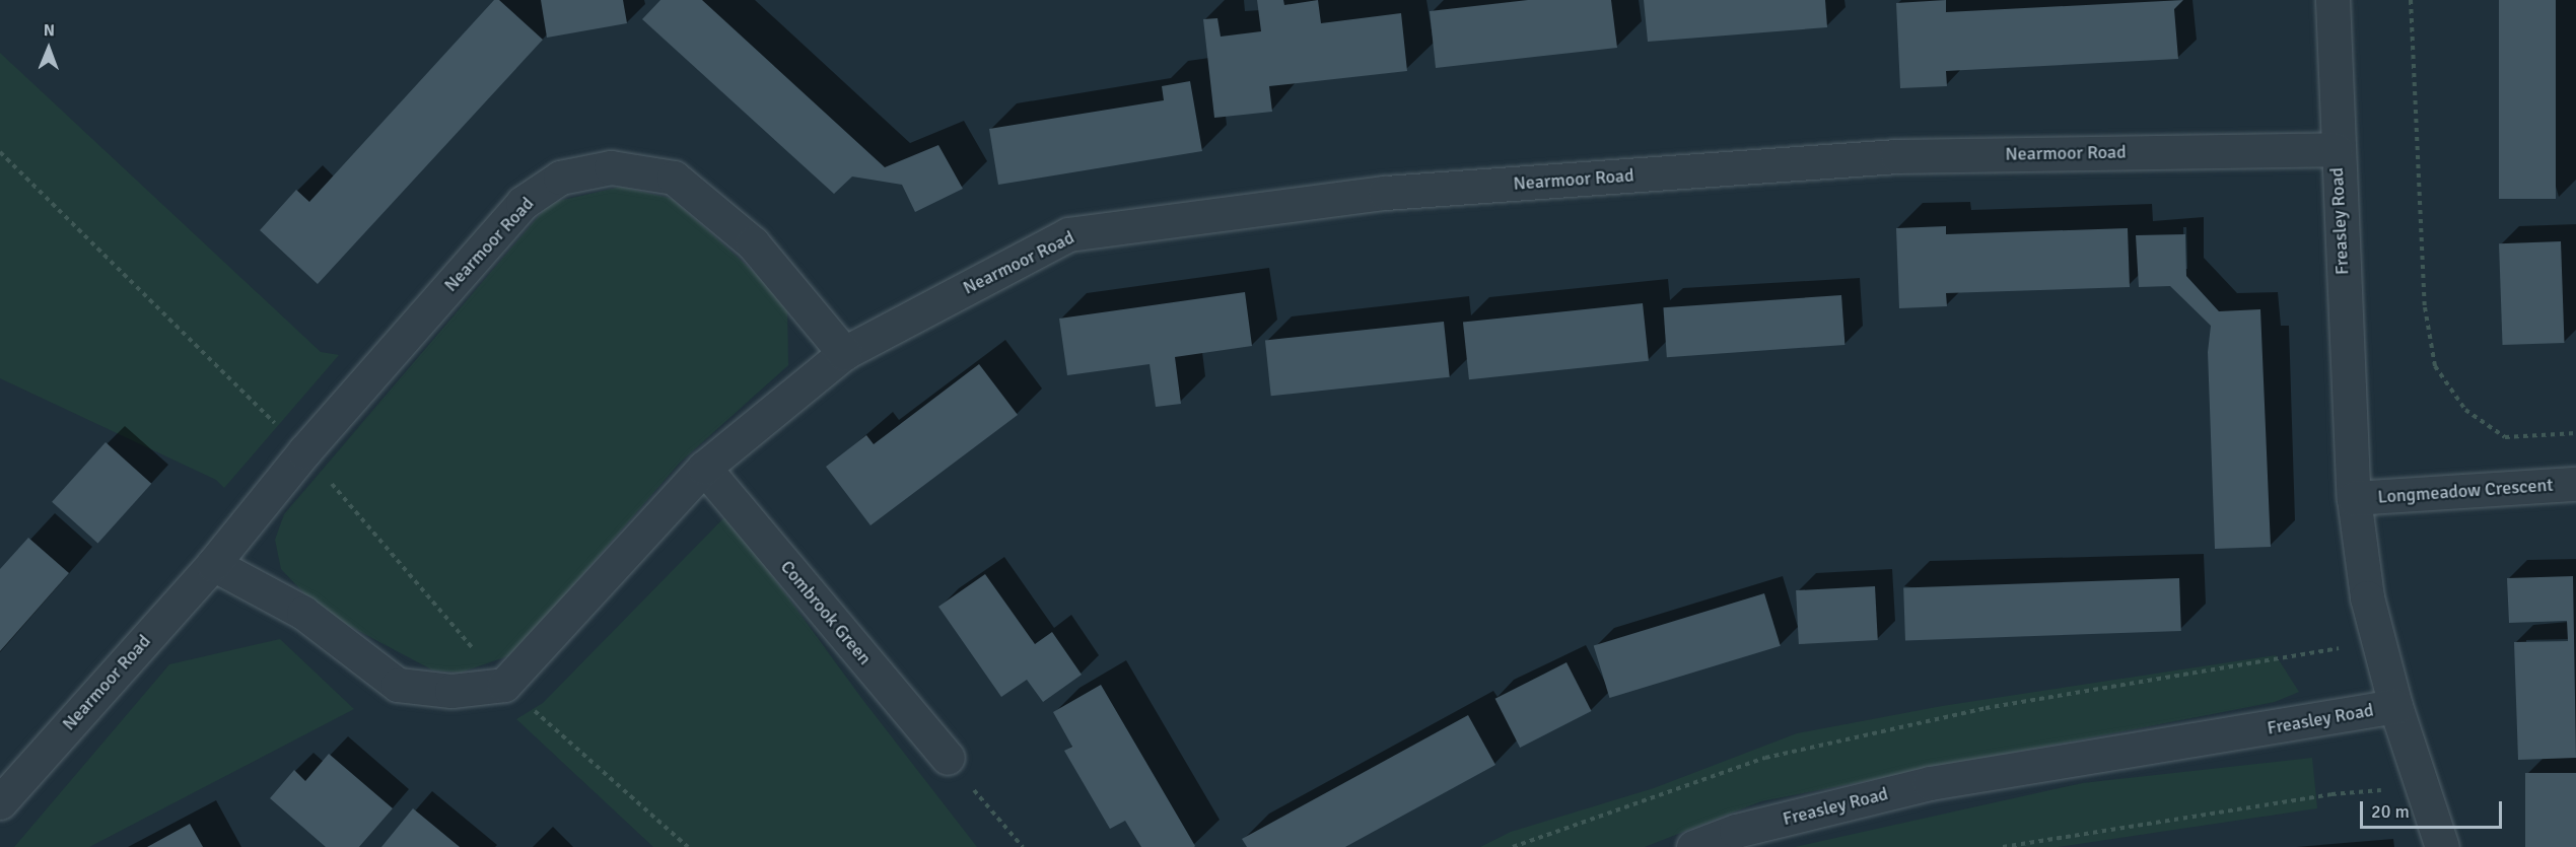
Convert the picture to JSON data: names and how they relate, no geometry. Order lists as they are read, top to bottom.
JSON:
{
  "streets": {
    "street": [
      "Nearmoor Road",
      "Freasley Road",
      "Longmeadow Crescent",
      "Combrook Green"
    ]
  },
  "crossings": [
    ["Nearmoor Road", "Freasley Road"],
    ["Nearmoor Road", "Combrook Green"],
    ["Freasley Road", "Longmeadow Crescent"]
  ],
  "scale_bar": "20 m",
  "north": "top"
}
